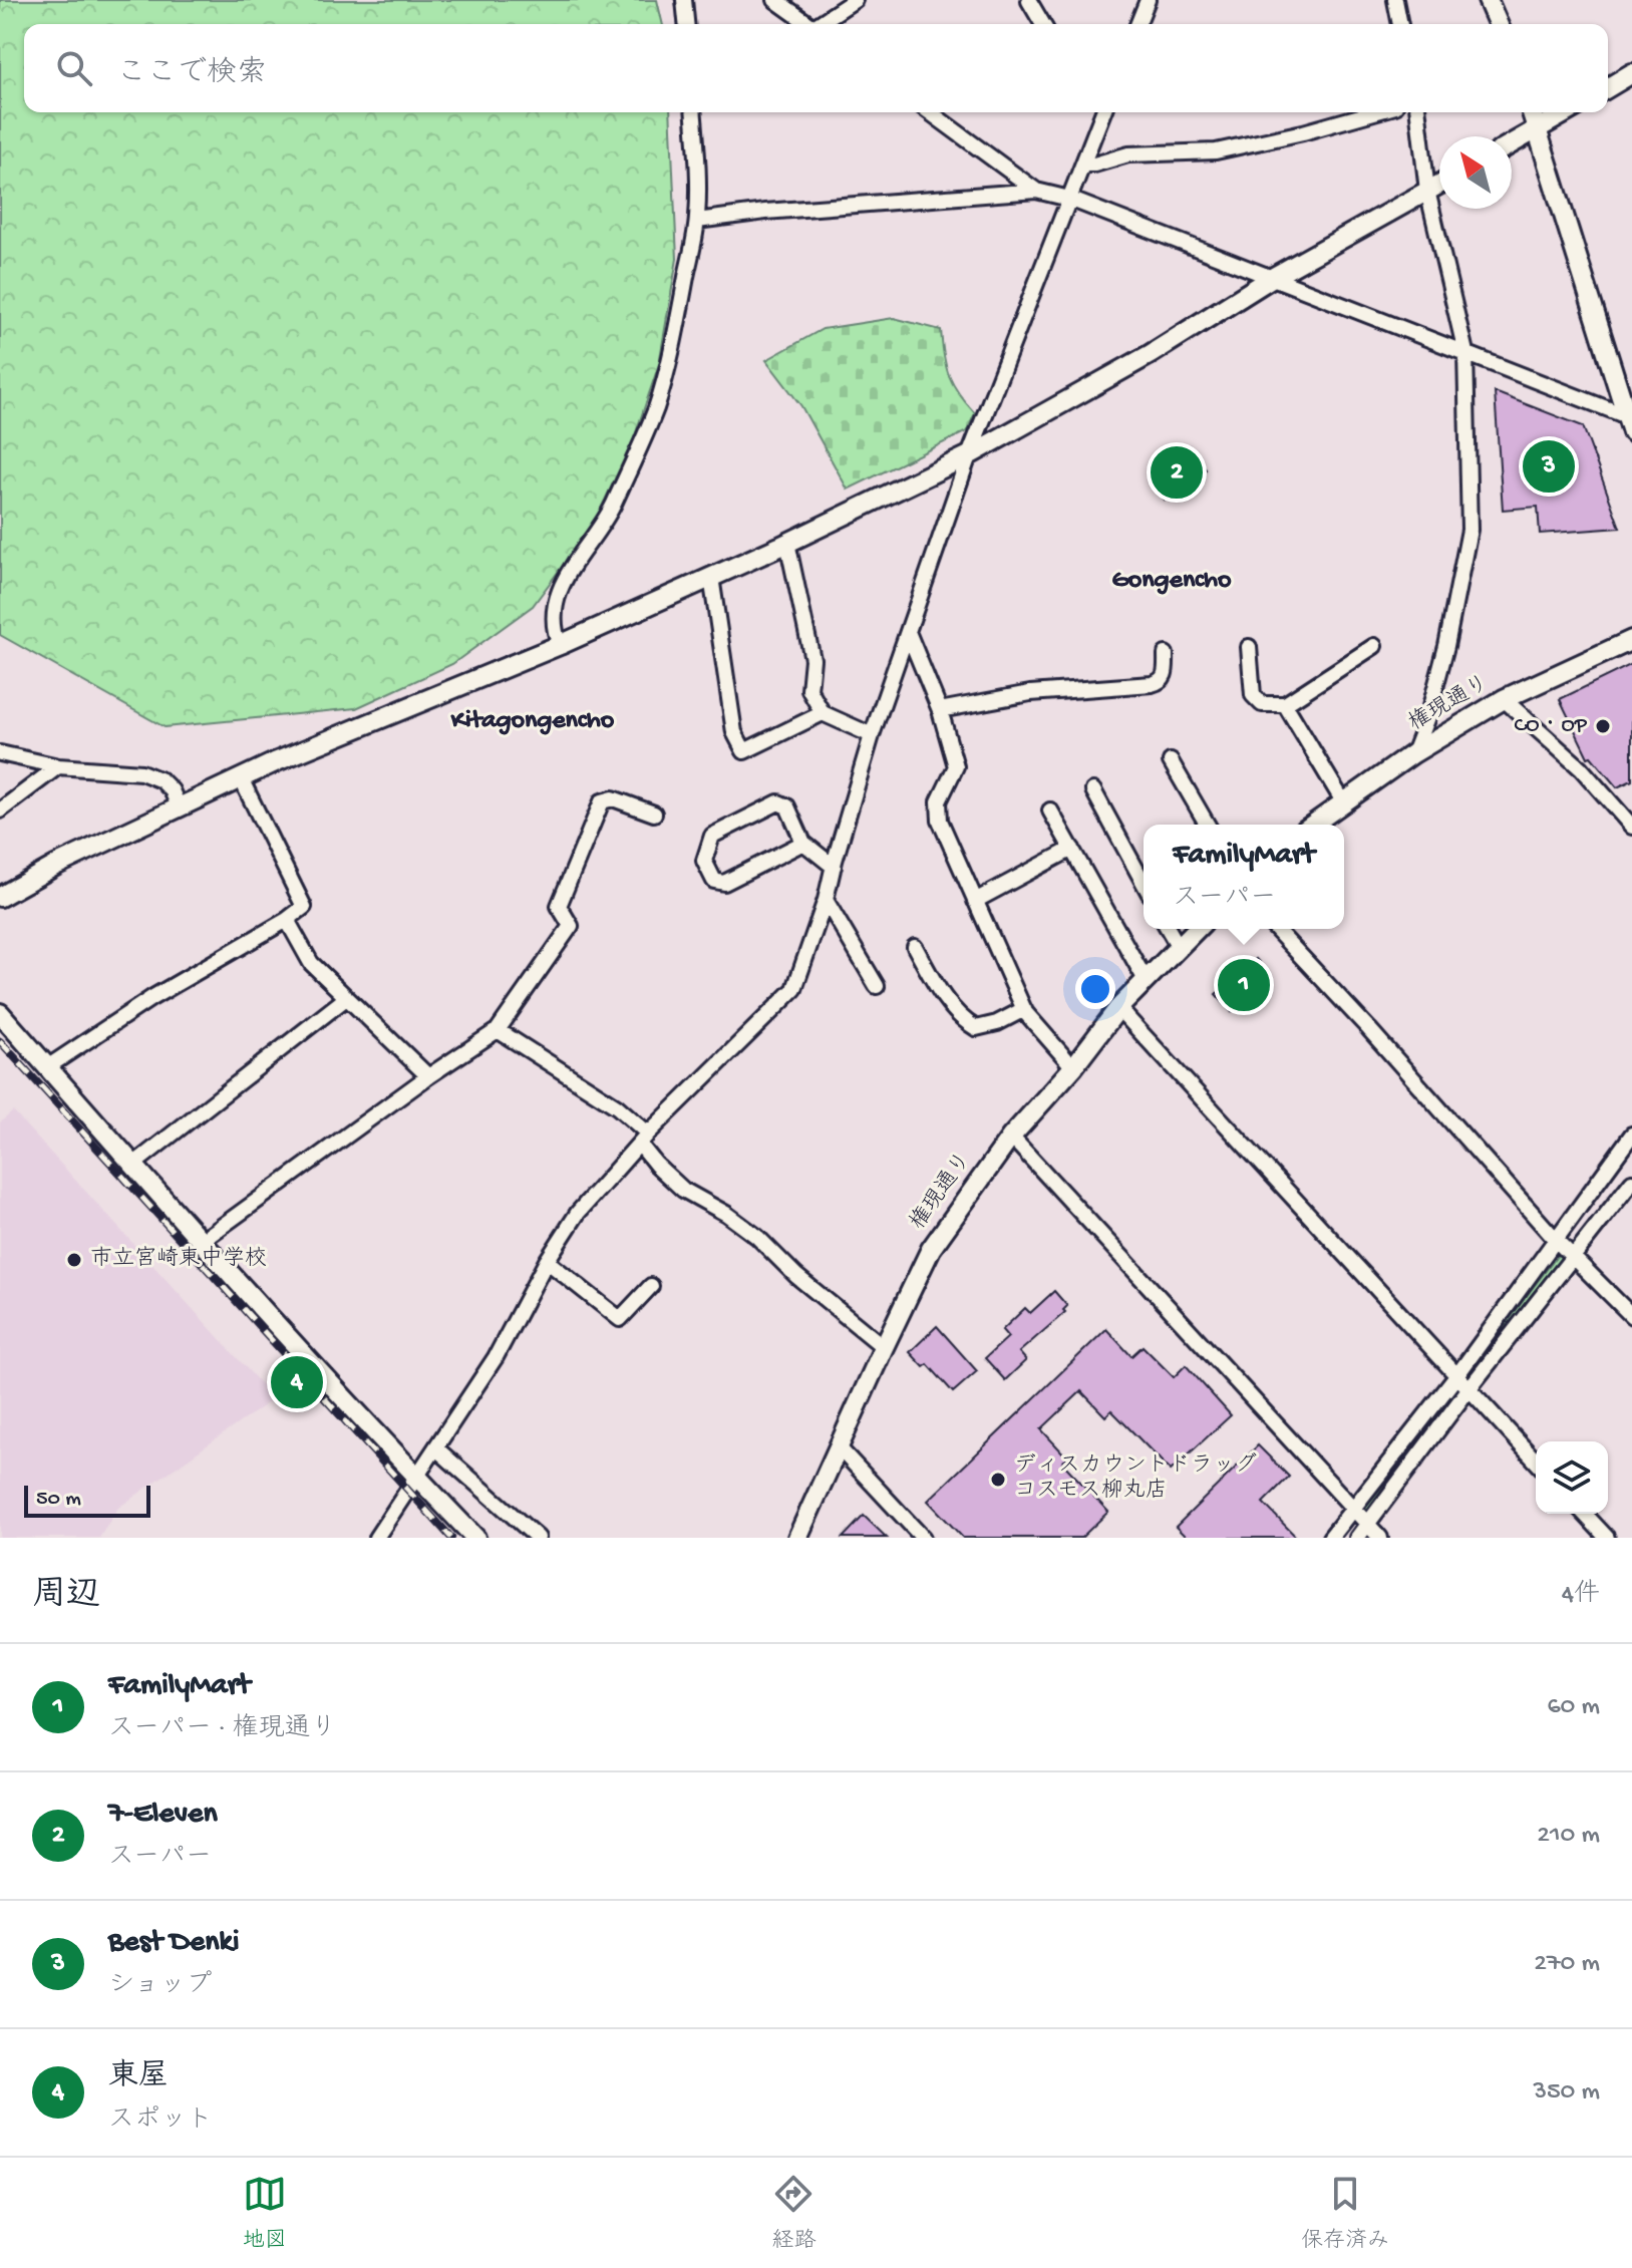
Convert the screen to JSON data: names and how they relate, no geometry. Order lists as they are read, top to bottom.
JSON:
{
  "streets": {
    "street": ["権現通り"]
  },
  "districts": ["Gongencho", "Kitagongencho"],
  "places": ["CO・OP", "市立宮崎東中学校", "ディスカウントドラッグ コスモス柳丸店"],
  "scale_bar": "50 m",
  "north": "top left",
  "page": {
    "search": "ここで検索",
    "pins": [
      "3",
      "2",
      "1",
      "4"
    ],
    "popup": ["FamilyMart", "スーパー"],
    "scale": "50 m",
    "heading": ["周辺", "4件"],
    "list": [
      {
        "mark": "1",
        "name": "FamilyMart",
        "note": "スーパー · 権現通り",
        "value": "60 m"
      },
      {
        "mark": "2",
        "name": "7-Eleven",
        "note": "スーパー",
        "value": "210 m"
      },
      {
        "mark": "3",
        "name": "Best Denki",
        "note": "ショップ",
        "value": "270 m"
      },
      {
        "mark": "4",
        "name": "東屋",
        "note": "スポット",
        "value": "350 m"
      }
    ],
    "nav": ["地図", "経路", "保存済み"]
  }
}
